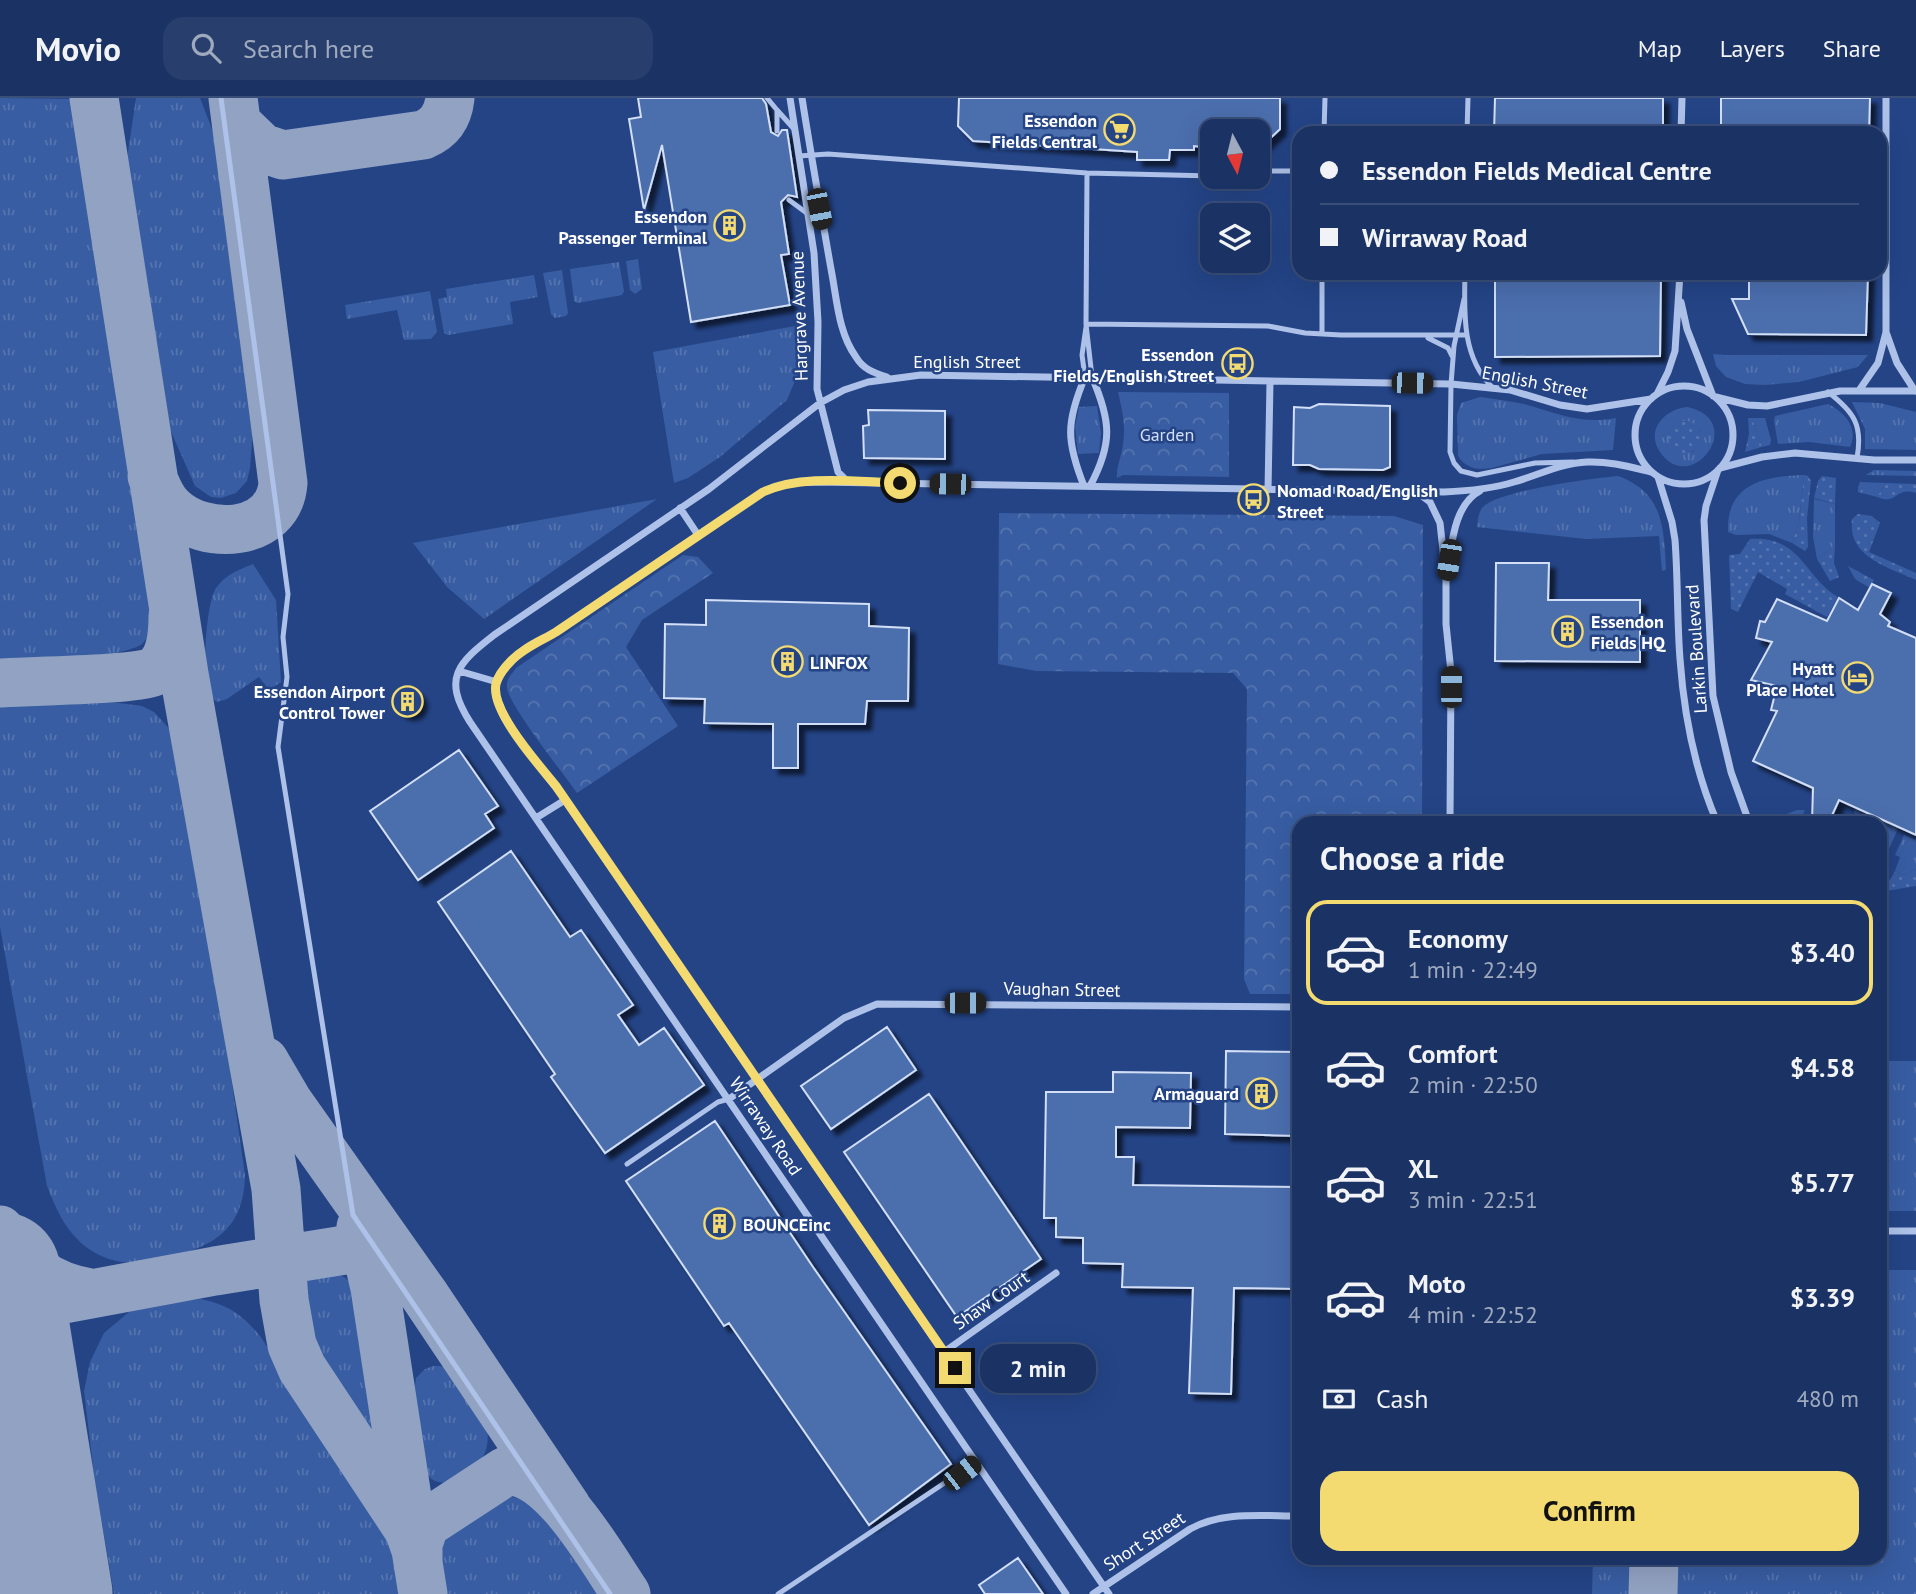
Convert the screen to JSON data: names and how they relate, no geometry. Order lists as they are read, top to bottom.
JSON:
{
  "streets": {
    "street": [
      "Hargrave Avenue",
      "English Street",
      "Larkin Boulevard",
      "Vaughan Street",
      "Wirraway Road",
      "Shaw Court",
      "Short Street"
    ]
  },
  "crossings": [
    ["Hargrave Avenue", "English Street"],
    ["English Street", "Larkin Boulevard"],
    ["English Street", "Wirraway Road"],
    ["Vaughan Street", "Wirraway Road"],
    ["Wirraway Road", "Shaw Court"],
    ["Wirraway Road", "Short Street"]
  ],
  "parks": ["Garden"],
  "places": {
    "supermarket": ["Essendon Fields Central"],
    "building": [
      "Essendon Passenger Terminal",
      "Essendon Fields HQ",
      "LINFOX",
      "Essendon Airport Control Tower",
      "Armaguard",
      "BOUNCEinc"
    ],
    "bus stop": ["Essendon Fields/English Street", "Nomad Road/English Street"],
    "hotel": ["Hyatt Place Hotel"]
  },
  "north": "bottom",
  "page": {
    "header": "Movio",
    "search": "Search here",
    "nav": ["Map", "Layers", "Share"],
    "banner": ["Essendon Fields Medical Centre", "Wirraway Road"],
    "heading": "Choose a ride",
    "list": [
      {
        "name": "Economy",
        "note": "1 min · 22:49",
        "value": "$3.40"
      },
      {
        "name": "Comfort",
        "note": "2 min · 22:50",
        "value": "$4.58"
      },
      {
        "name": "XL",
        "note": "3 min · 22:51",
        "value": "$5.77"
      },
      {
        "name": "Moto",
        "note": "4 min · 22:52",
        "value": "$3.39"
      }
    ],
    "bubble": "2 min",
    "pay": ["Cash", "480 m"],
    "buttons": "Confirm"
  }
}
